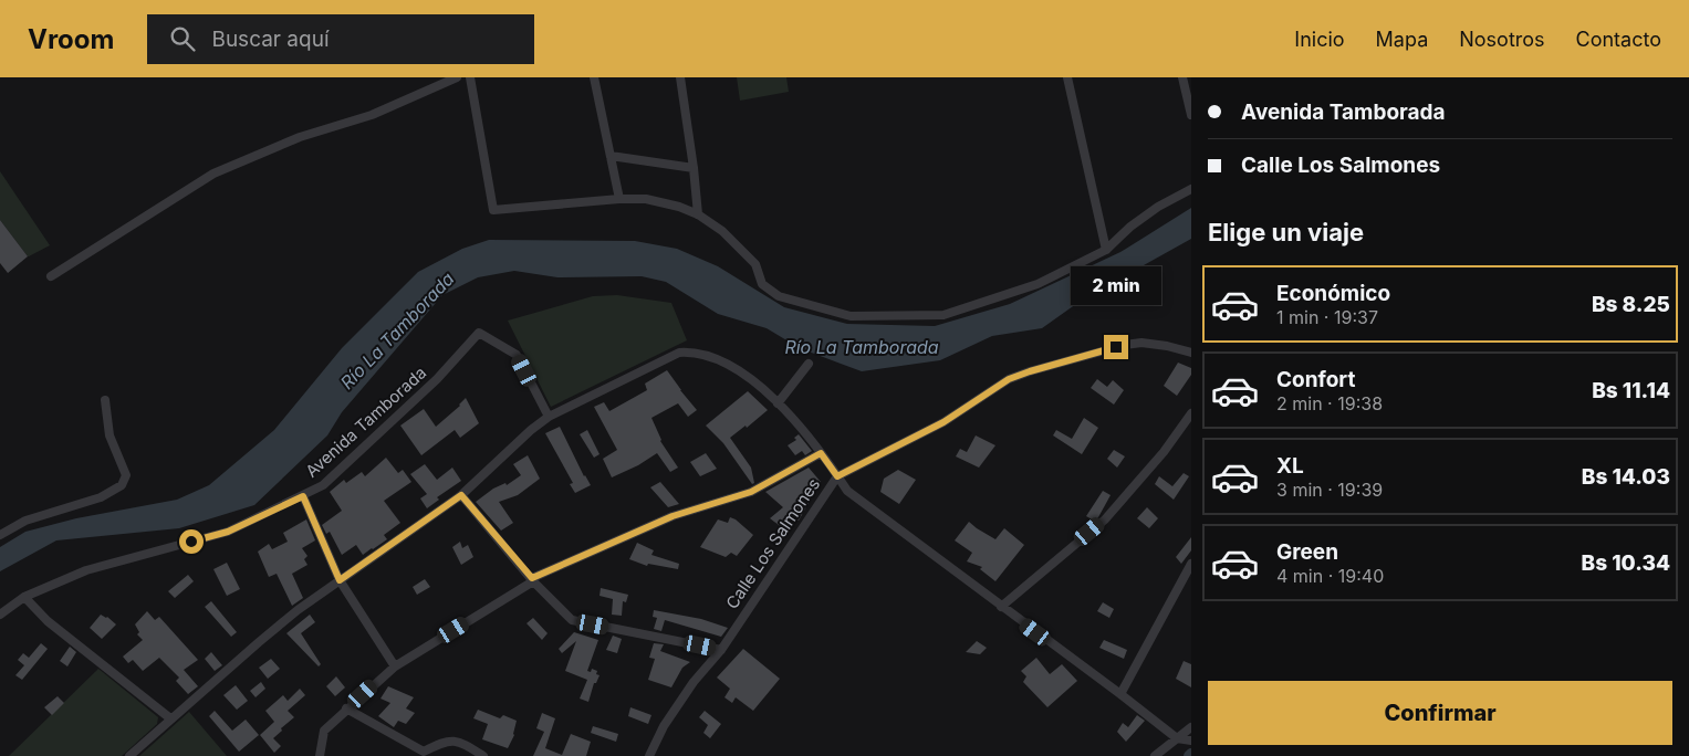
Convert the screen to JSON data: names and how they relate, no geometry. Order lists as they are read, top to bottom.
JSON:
{
  "streets": {
    "street": ["Avenida Tamborada", "Calle Los Salmones"]
  },
  "water": ["Río La Tamborada"],
  "page": {
    "header": "Vroom",
    "search": "Buscar aquí",
    "nav": [
      "Inicio",
      "Mapa",
      "Nosotros",
      "Contacto"
    ],
    "banner": ["Avenida Tamborada", "Calle Los Salmones"],
    "heading": "Elige un viaje",
    "list": [
      {
        "name": "Económico",
        "note": "1 min · 19:37",
        "value": "Bs 8.25"
      },
      {
        "name": "Confort",
        "note": "2 min · 19:38",
        "value": "Bs 11.14"
      },
      {
        "name": "XL",
        "note": "3 min · 19:39",
        "value": "Bs 14.03"
      },
      {
        "name": "Green",
        "note": "4 min · 19:40",
        "value": "Bs 10.34"
      }
    ],
    "bubble": "2 min",
    "buttons": "Confirmar"
  }
}
